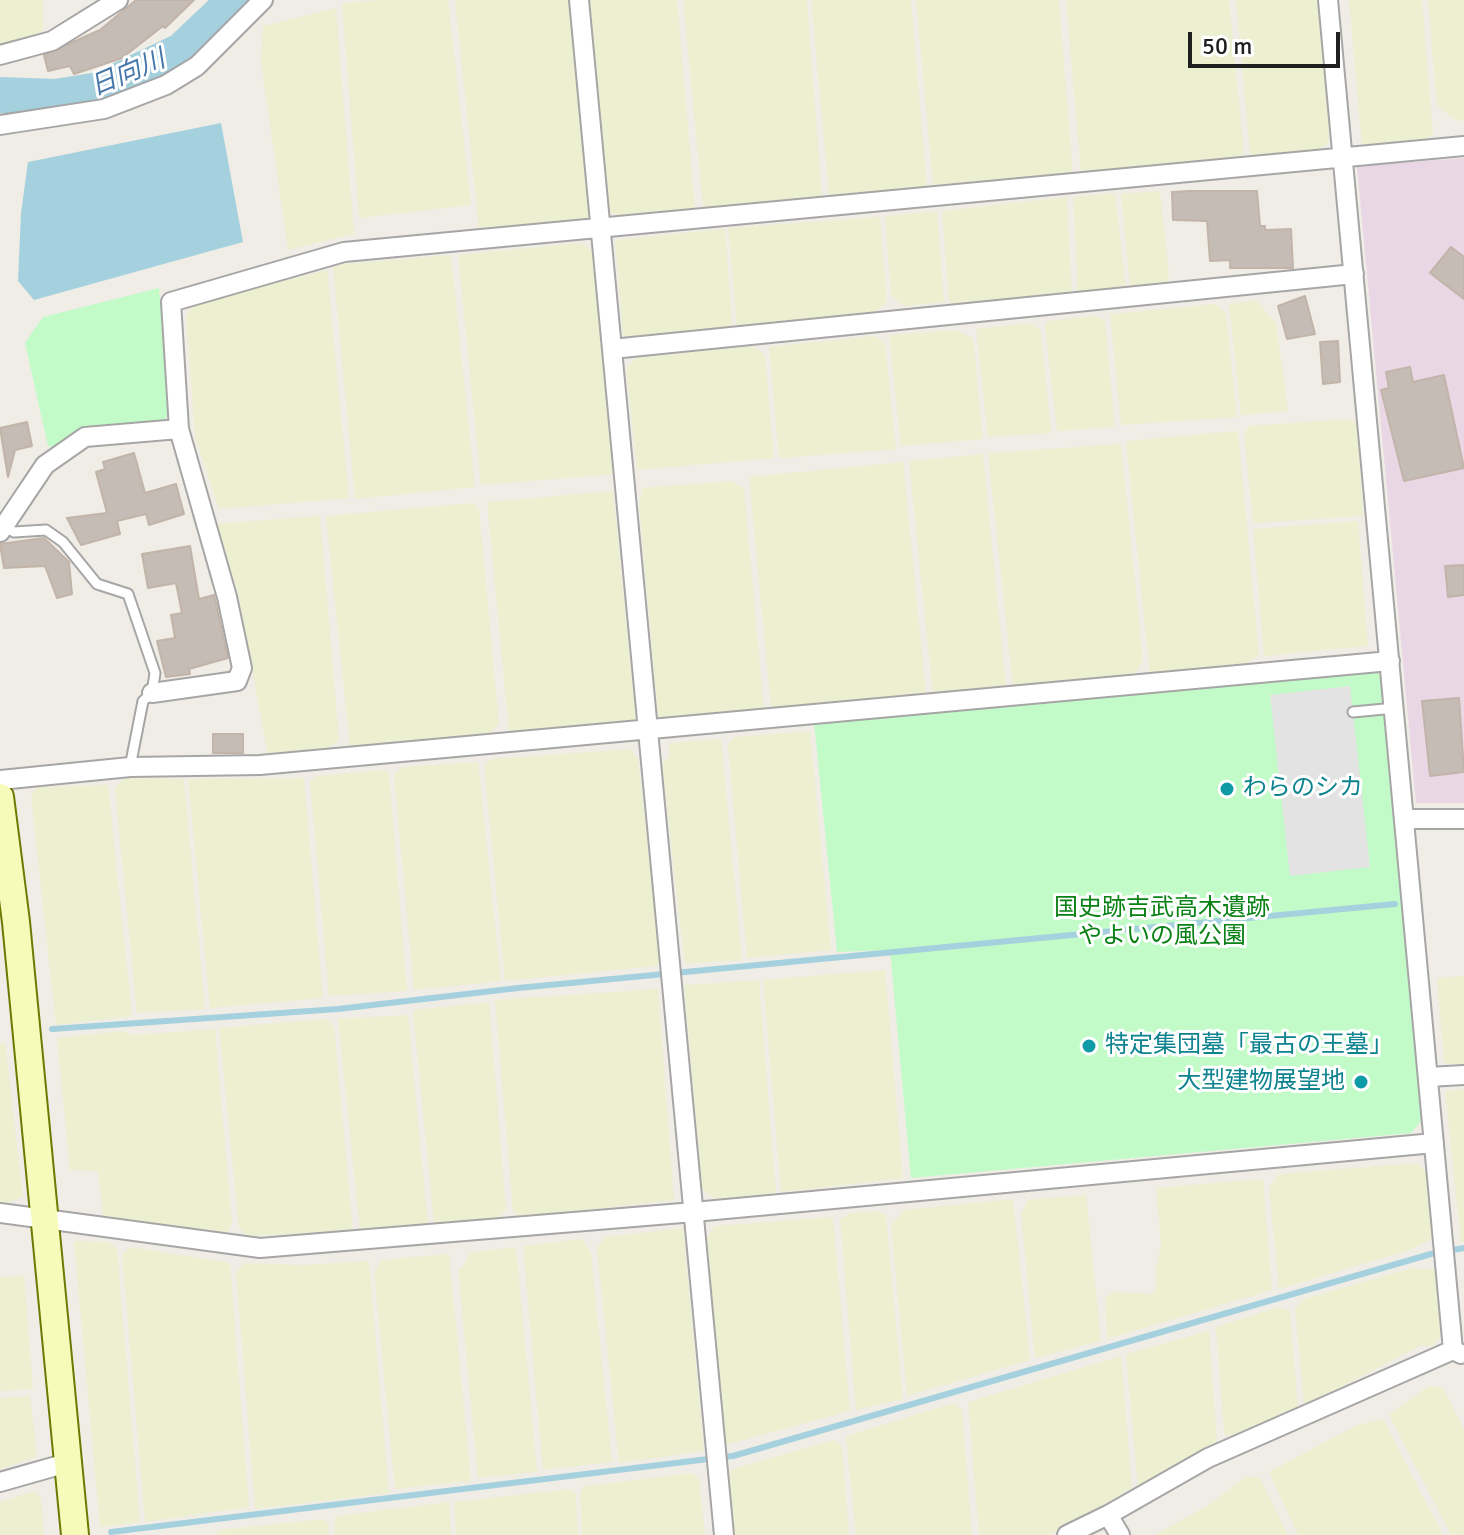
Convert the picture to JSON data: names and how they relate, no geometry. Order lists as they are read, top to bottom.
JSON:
{
  "water": ["日向川"],
  "parks": ["国史跡吉武高木遺跡 やよいの風公園"],
  "places": ["わらのシカ", "特定集団墓「最古の王墓」", "大型建物展望地"],
  "scale_bar": "50 m"
}
